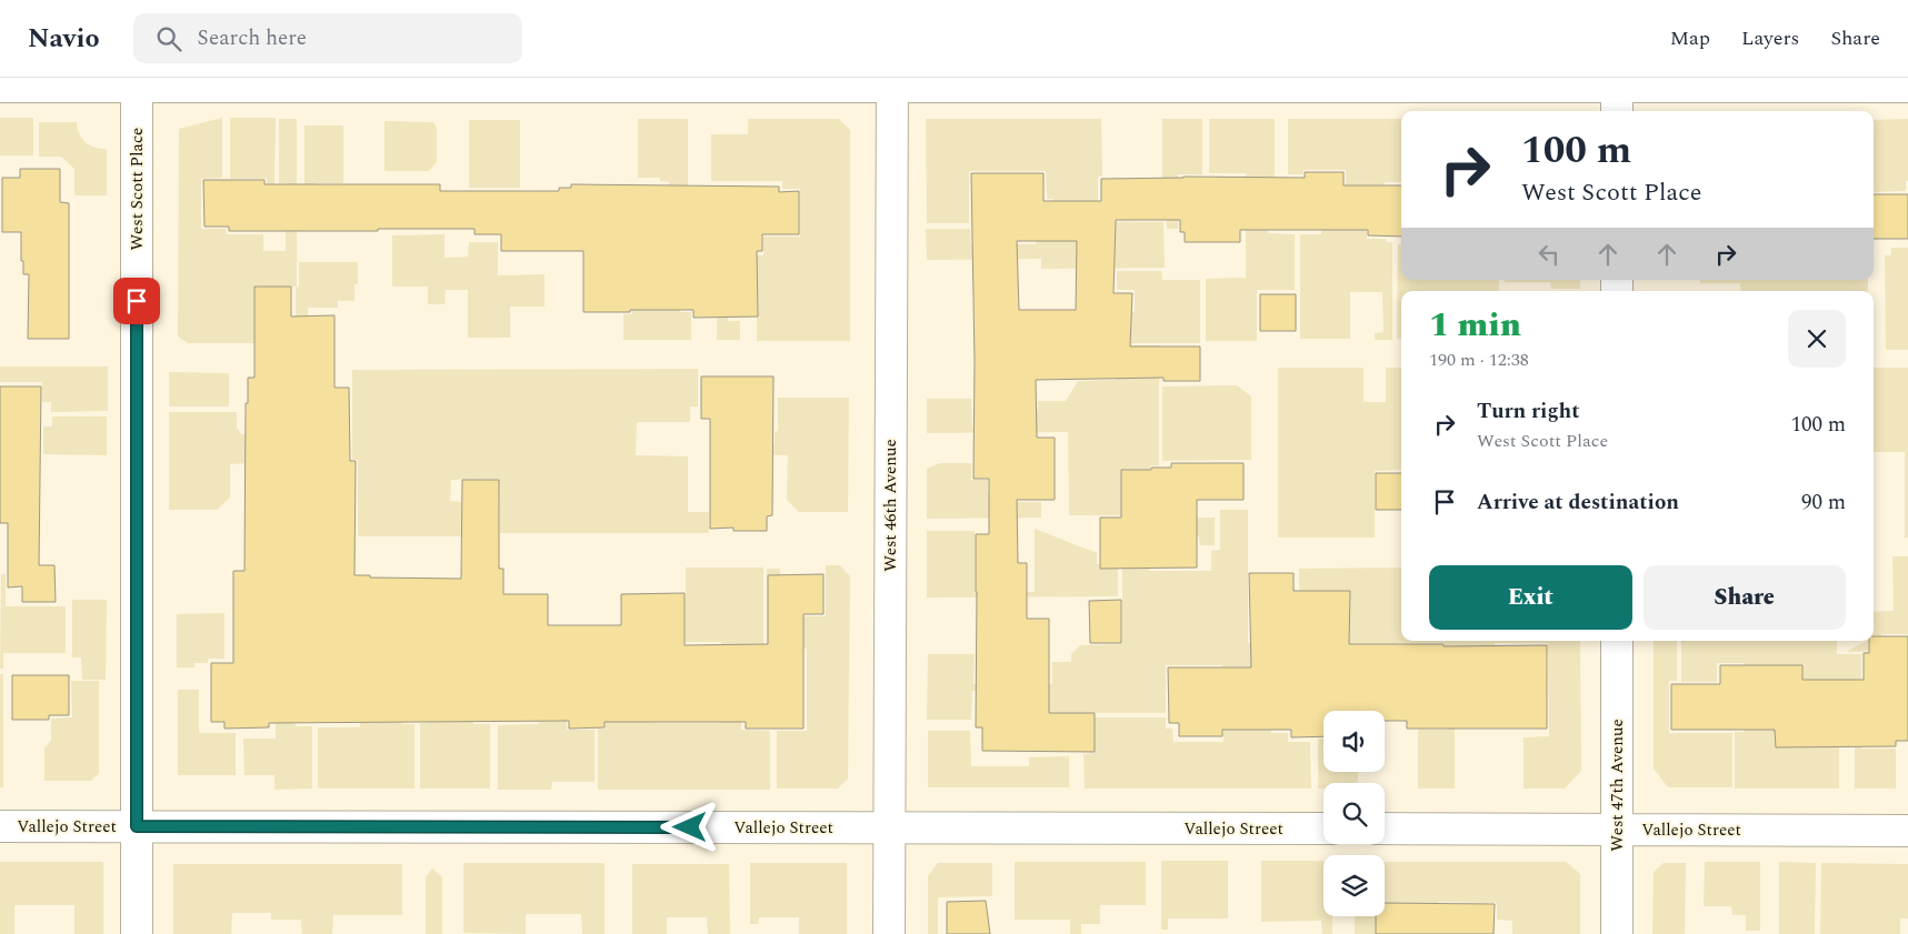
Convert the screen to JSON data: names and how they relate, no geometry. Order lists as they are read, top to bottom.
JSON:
{
  "streets": {
    "street": [
      "West Scott Place",
      "West 46th Avenue",
      "West 47th Avenue",
      "Vallejo Street"
    ]
  },
  "crossings": [
    ["West Scott Place", "Vallejo Street"],
    ["West 46th Avenue", "Vallejo Street"],
    ["West 47th Avenue", "Vallejo Street"]
  ],
  "page": {
    "header": "Navio",
    "search": "Search here",
    "nav": ["Map", "Layers", "Share"],
    "turn": ["100 m", "West Scott Place"],
    "heading": ["1 min", "190 m · 12:38"],
    "list": [
      {
        "name": "Turn right",
        "note": "West Scott Place",
        "value": "100 m"
      },
      {
        "name": "Arrive at destination",
        "value": "90 m"
      }
    ],
    "buttons": ["Exit", "Share"]
  }
}
